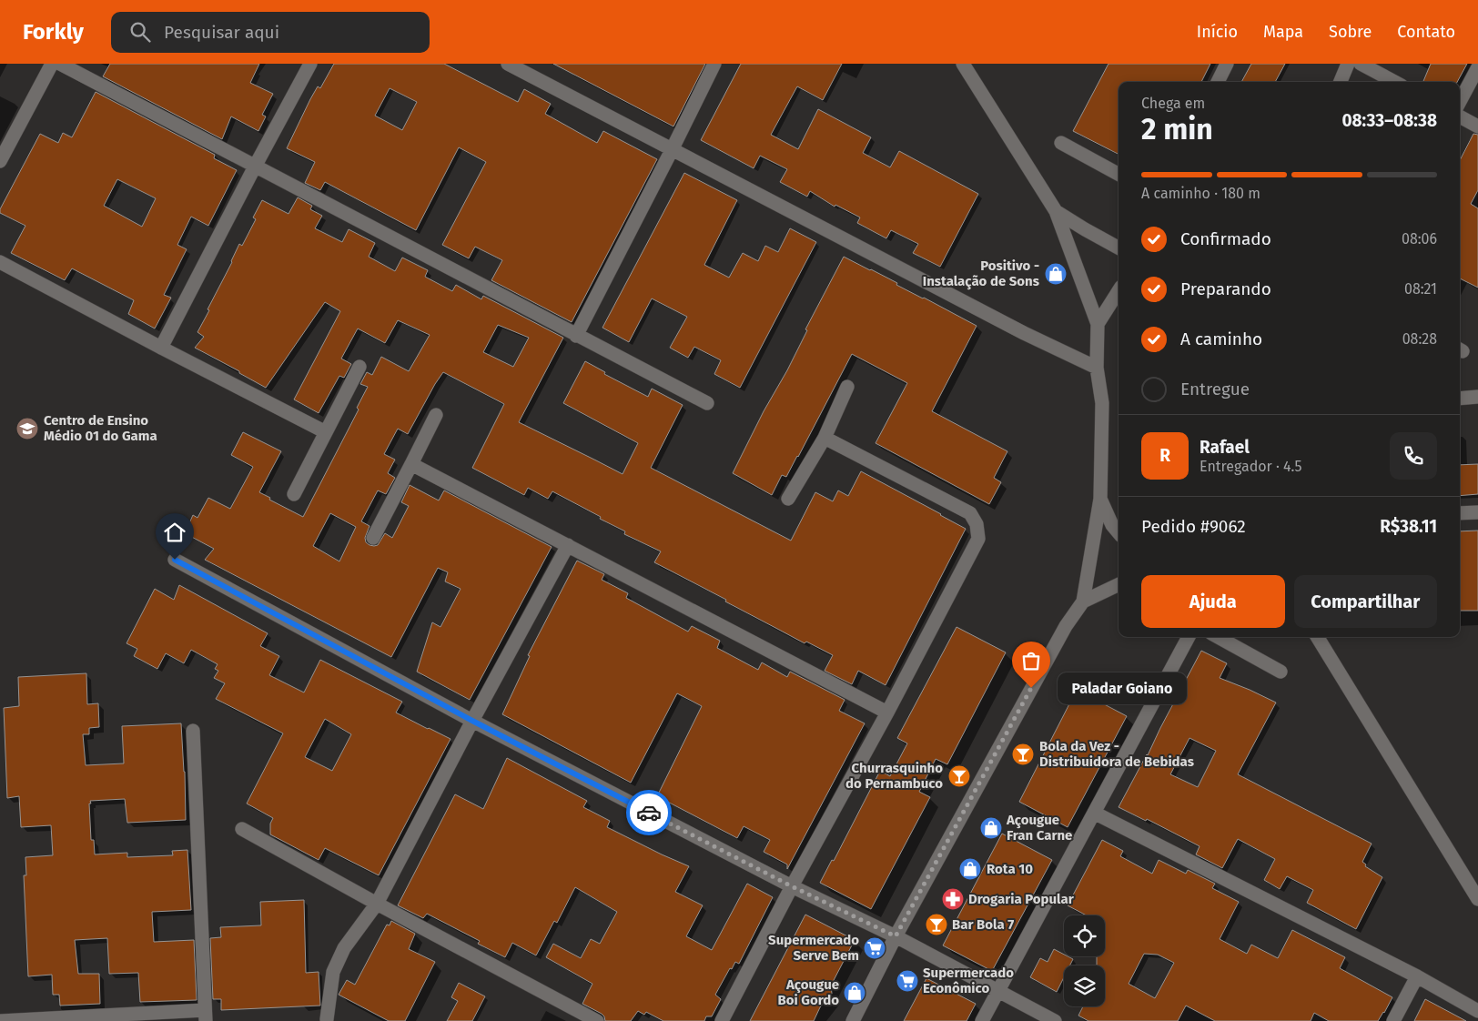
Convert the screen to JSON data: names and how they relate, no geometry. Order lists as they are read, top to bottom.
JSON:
{
  "places": {
    "shop": [
      "Positivo - Instalação de Sons",
      "Açougue Fran Carne",
      "Rota 10",
      "Açougue Boi Gordo"
    ],
    "school or university": ["Centro de Ensino Médio 01 do Gama"],
    "other": ["Paladar Goiano"],
    "bar": ["Bola da Vez - Distribuidora de Bebidas", "Churrasquinho do Pernambuco", "Bar Bola 7"],
    "pharmacy": ["Drogaria Popular"],
    "supermarket": ["Supermercado Serve Bem", "Supermercado Econômico"]
  },
  "page": {
    "header": "Forkly",
    "search": "Pesquisar aqui",
    "nav": [
      "Início",
      "Mapa",
      "Sobre",
      "Contato"
    ],
    "heading": ["2 min", "Chega em", "08:33–08:38"],
    "panel": [
      "Rafael",
      "Entregador · 4.5",
      "Pedido #9062",
      "R$38.11"
    ],
    "bar": "A caminho · 180 m",
    "list": [
      ["Confirmado", "08:06"],
      ["Preparando", "08:21"],
      ["A caminho", "08:28"],
      "Entregue"
    ],
    "round": "R",
    "buttons": ["Ajuda", "Compartilhar"],
    "bubble": "Paladar Goiano"
  }
}
